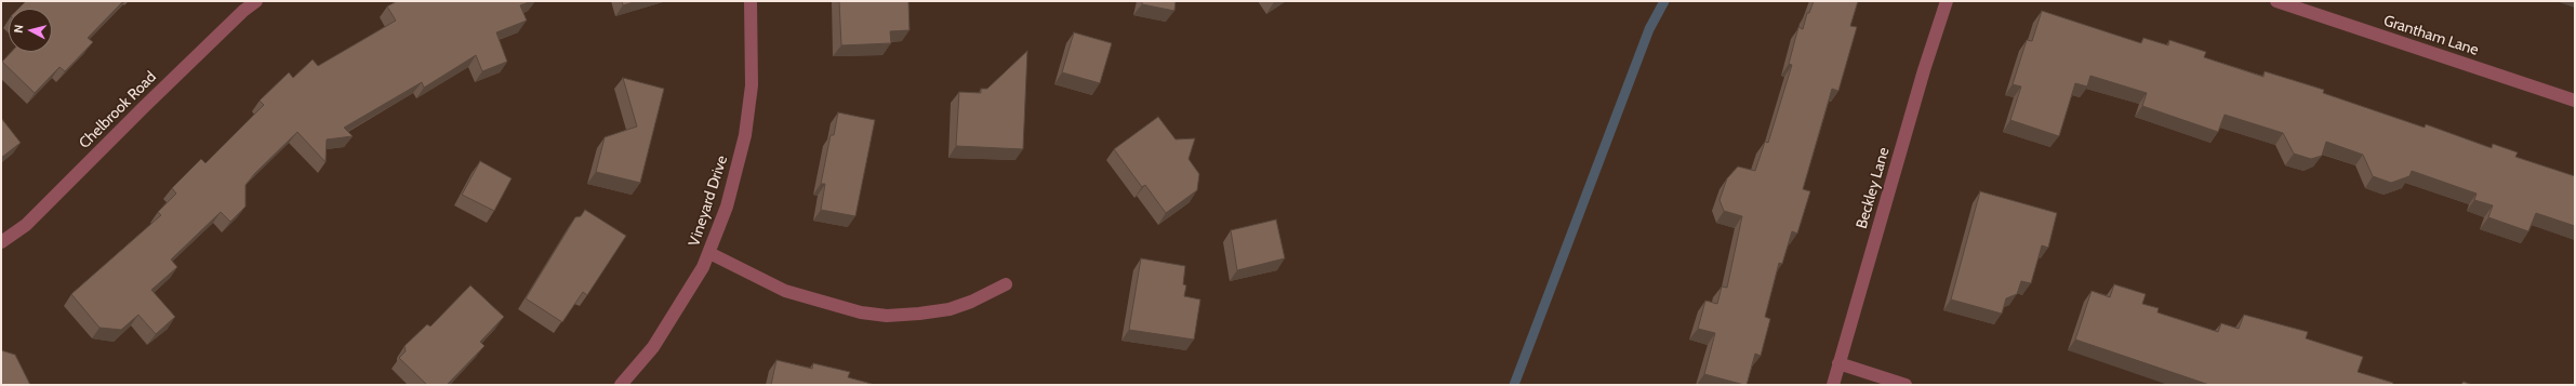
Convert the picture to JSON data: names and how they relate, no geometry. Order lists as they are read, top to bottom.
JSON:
{
  "streets": {
    "street": [
      "Grantham Lane",
      "Chelbrook Road",
      "Beckley Lane",
      "Vineyard Drive"
    ]
  },
  "north": "left"
}
